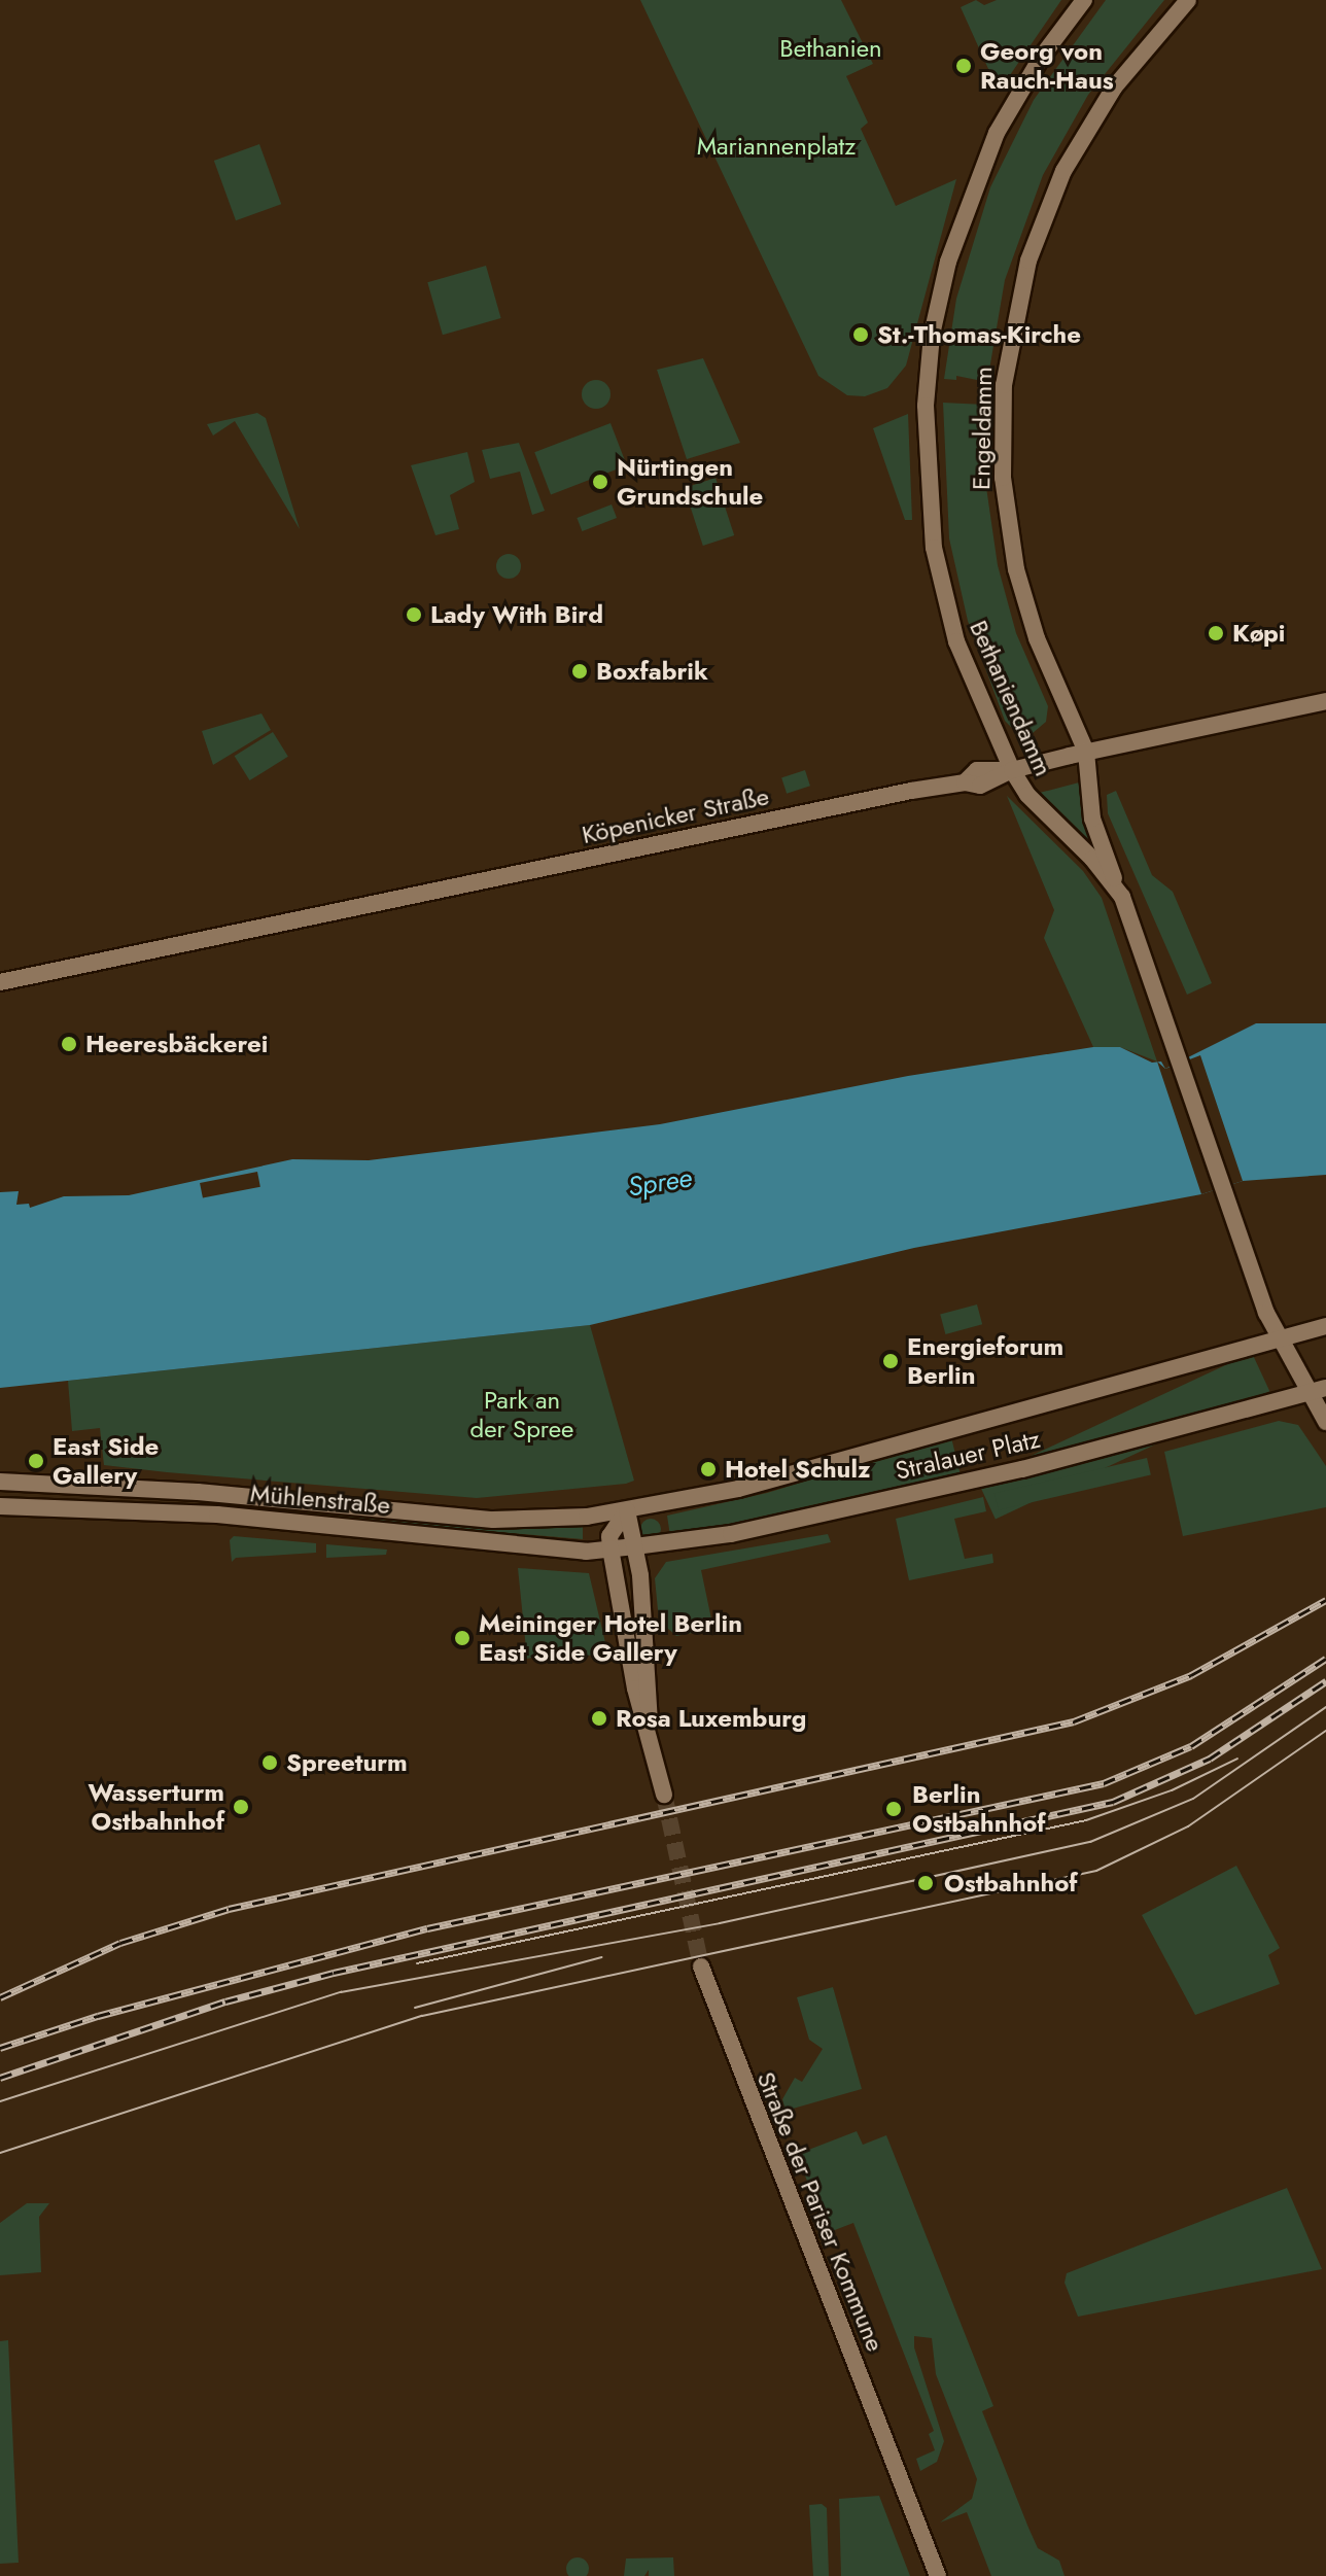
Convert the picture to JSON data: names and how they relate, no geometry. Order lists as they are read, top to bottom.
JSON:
{
  "streets": {
    "main road": [
      "Engeldamm",
      "Bethaniendamm",
      "Köpenicker Straße",
      "Stralauer Platz",
      "Mühlenstraße",
      "Straße der Pariser Kommune"
    ]
  },
  "crossings": [
    ["Engeldamm", "Bethaniendamm"],
    ["Engeldamm", "Köpenicker Straße"],
    ["Bethaniendamm", "Köpenicker Straße"],
    ["Bethaniendamm", "Stralauer Platz"],
    ["Stralauer Platz", "Mühlenstraße"]
  ],
  "water": ["Spree"],
  "parks": ["Bethanien", "Mariannenplatz", "Park an der Spree"],
  "places": [
    "Georg von Rauch-Haus",
    "St.-Thomas-Kirche",
    "Nürtingen Grundschule",
    "Lady With Bird",
    "Køpi",
    "Boxfabrik",
    "Heeresbäckerei",
    "Energieforum Berlin",
    "East Side Gallery",
    "Hotel Schulz",
    "Meininger Hotel Berlin East Side Gallery",
    "Rosa Luxemburg",
    "Spreeturm",
    "Wasserturm Ostbahnhof",
    "Berlin Ostbahnhof",
    "Ostbahnhof"
  ]
}
